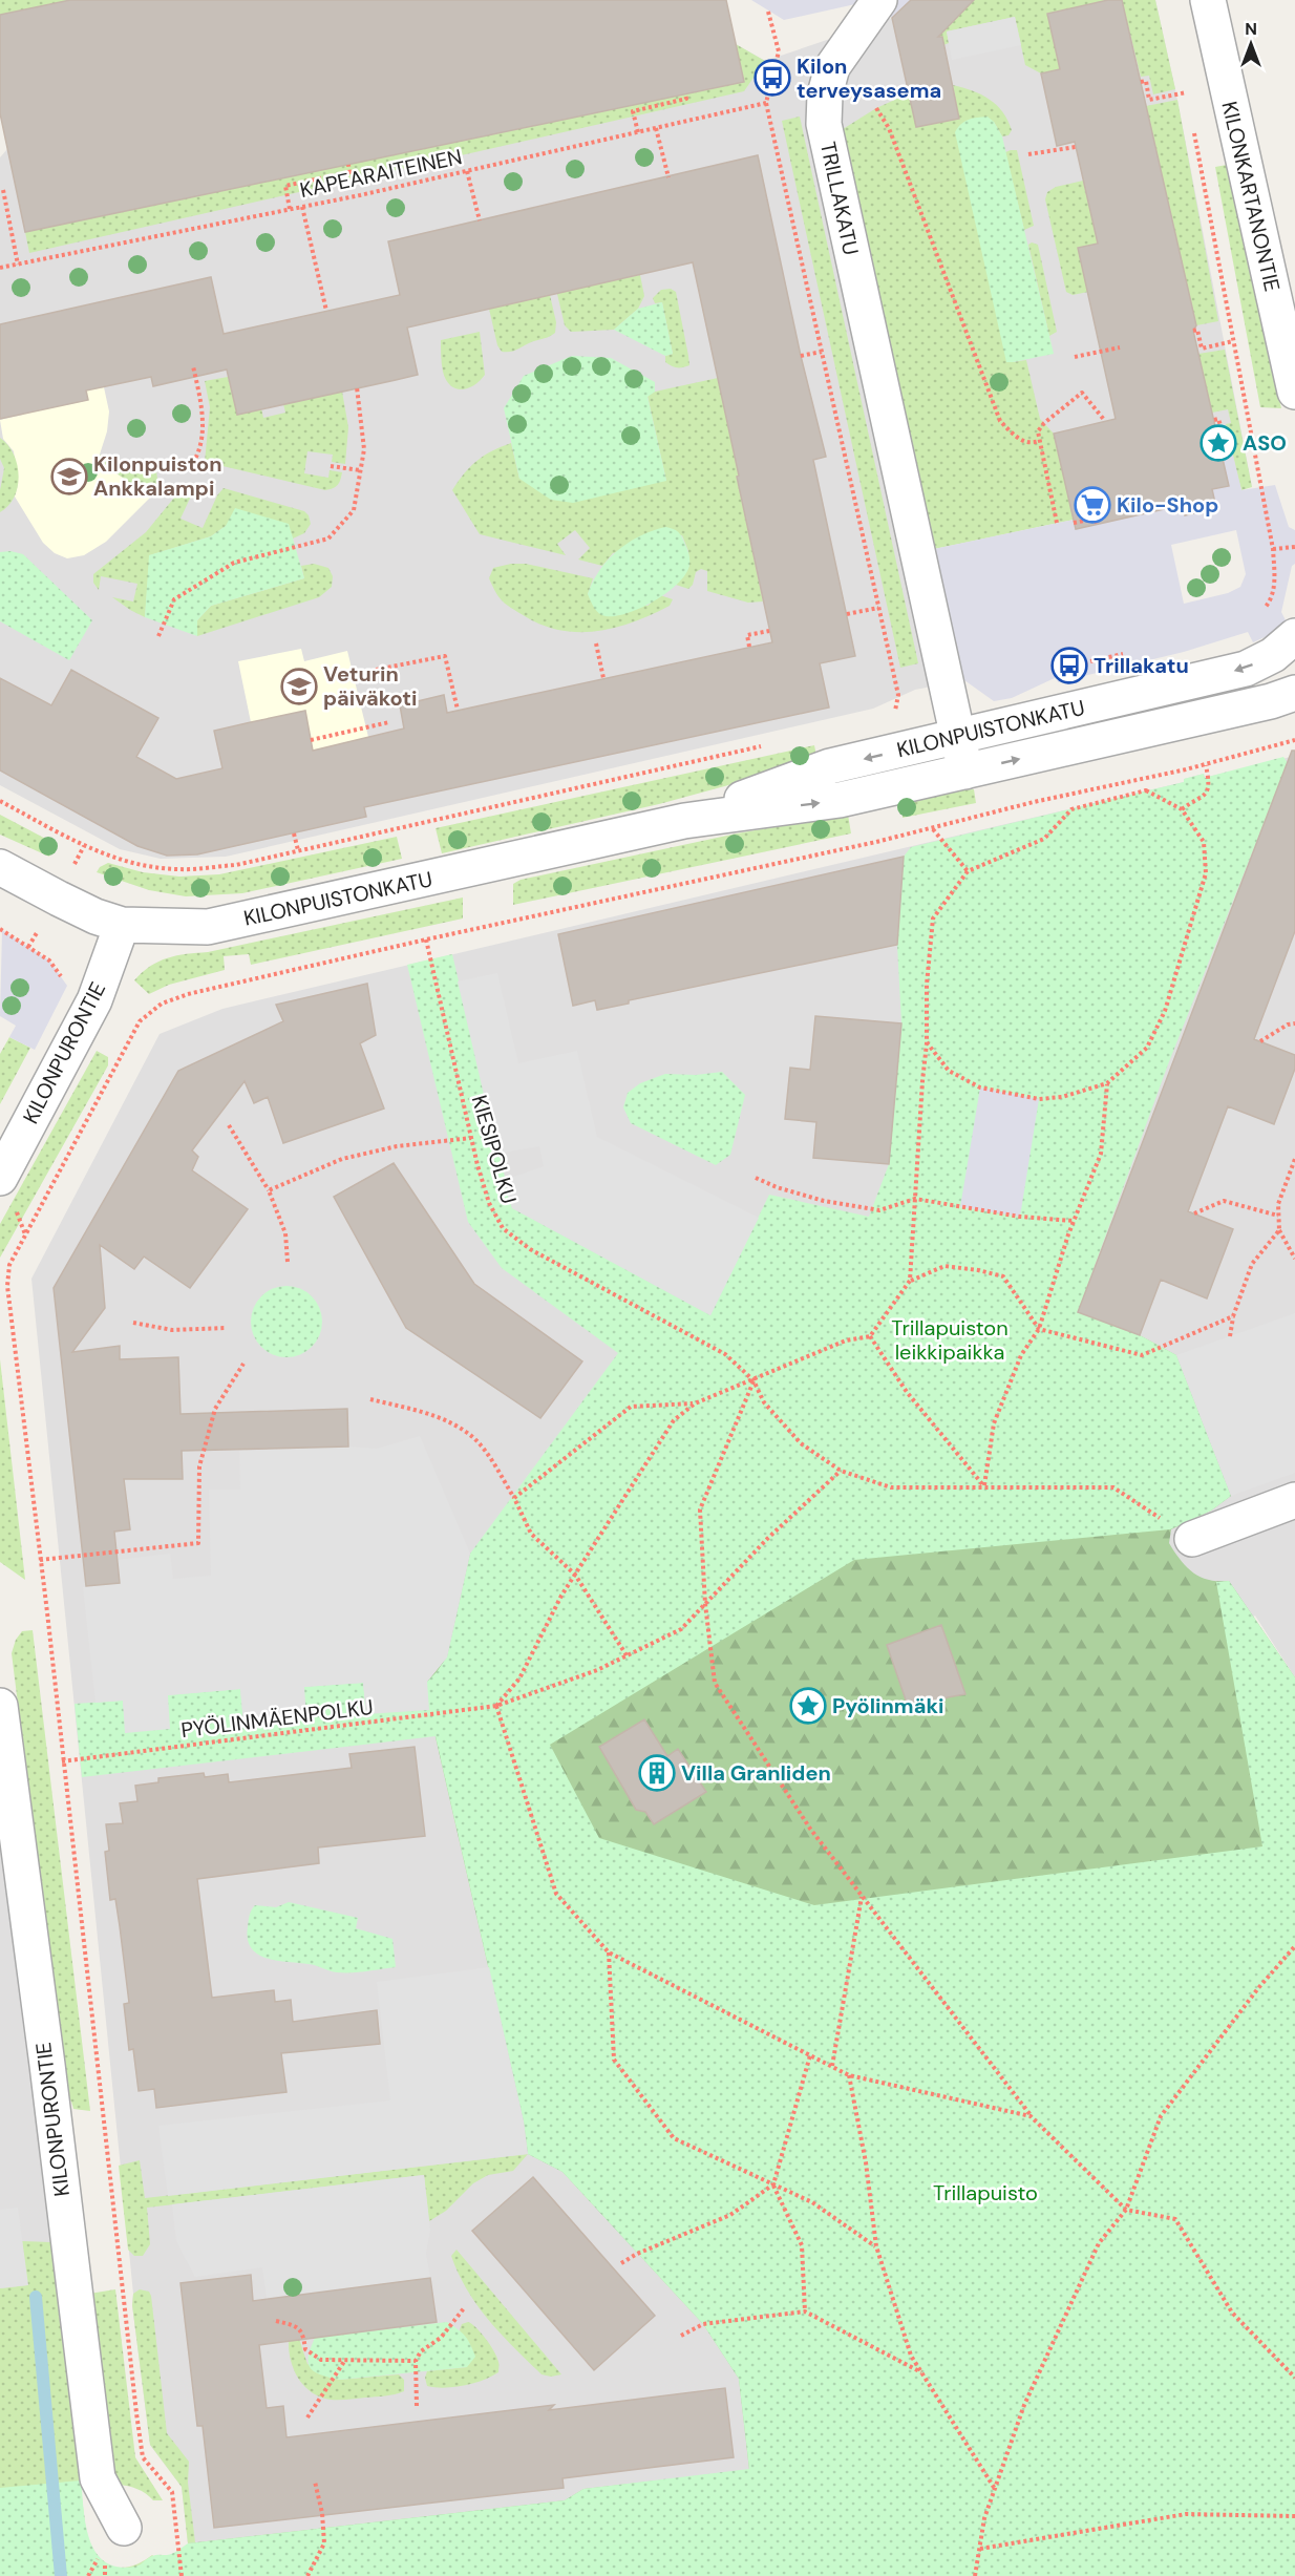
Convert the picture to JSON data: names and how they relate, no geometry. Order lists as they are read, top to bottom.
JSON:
{
  "streets": {
    "street": [
      "KILONKARTANONTIE",
      "TRILLAKATU",
      "KILONPUISTONKATU",
      "KILONPURONTIE"
    ],
    "path": ["KAPEARAITEINEN", "KIESIPOLKU", "PYÖLINMÄENPOLKU"]
  },
  "crossings": [
    ["TRILLAKATU", "KILONPUISTONKATU"],
    ["KILONPUISTONKATU", "KILONPURONTIE"],
    ["KIESIPOLKU", "PYÖLINMÄENPOLKU"]
  ],
  "parks": ["Trillapuiston leikkipaikka", "Trillapuisto"],
  "places": {
    "bus stop": ["Kilon terveysasema", "Trillakatu"],
    "place": ["ASO", "Pyölinmäki"],
    "school or university": ["Kilonpuiston Ankkalampi", "Veturin päiväkoti"],
    "supermarket": ["Kilo-Shop"],
    "building": ["Villa Granliden"]
  },
  "north": "top"
}
